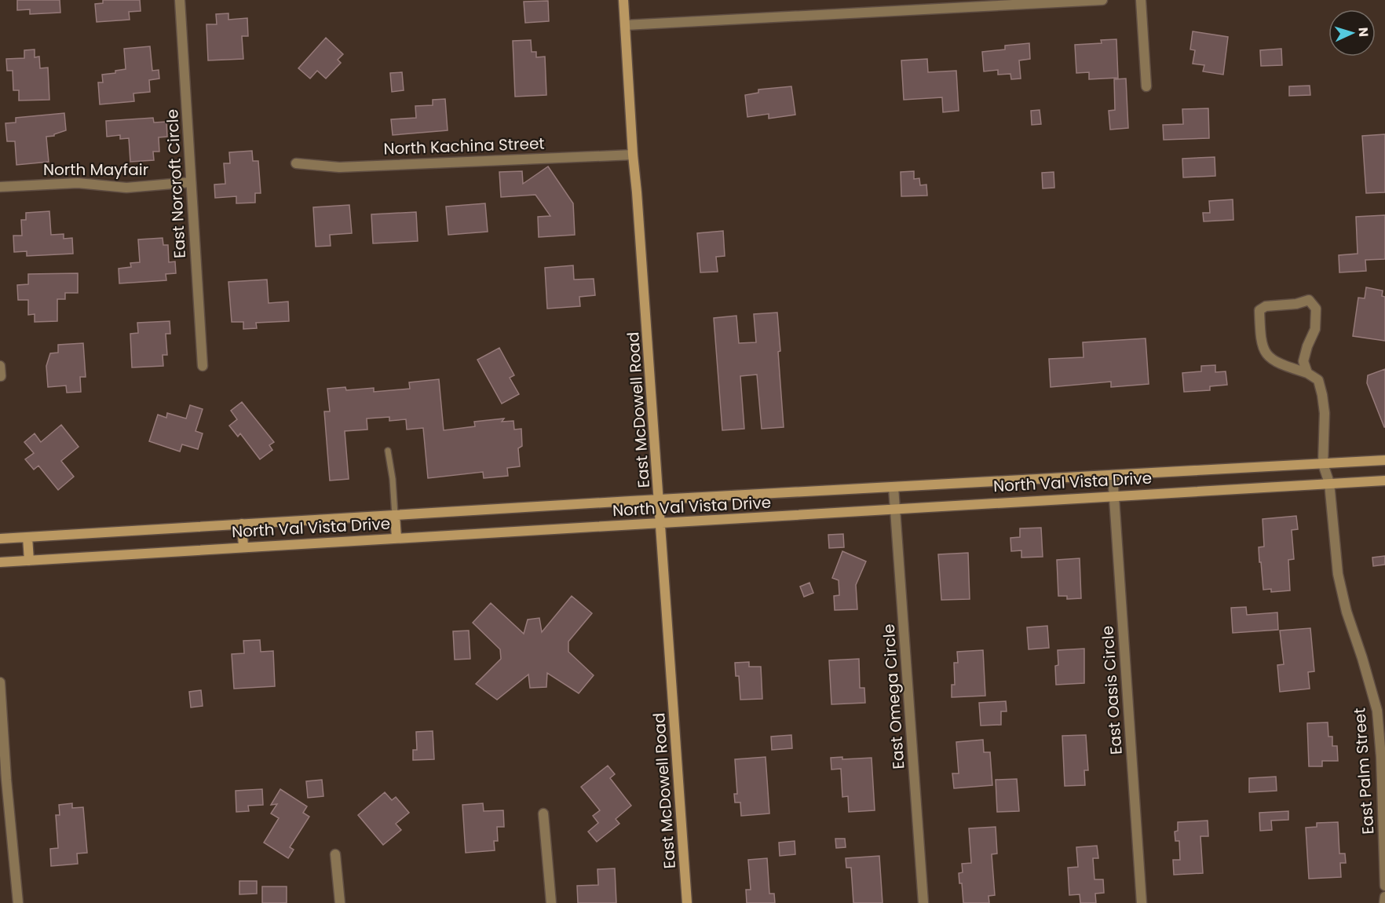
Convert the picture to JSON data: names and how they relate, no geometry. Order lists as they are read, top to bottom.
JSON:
{
  "streets": {
    "main road": ["East McDowell Road", "North Val Vista Drive"],
    "street": [
      "North Kachina Street",
      "North Mayfair",
      "East Norcroft Circle",
      "East Oasis Circle",
      "East Omega Circle",
      "East Palm Street"
    ]
  },
  "crossings": [
    ["North Kachina Street", "East McDowell Road"],
    ["North Mayfair", "East Norcroft Circle"],
    ["East McDowell Road", "North Val Vista Drive"],
    ["North Val Vista Drive", "East Oasis Circle"],
    ["North Val Vista Drive", "East Omega Circle"],
    ["North Val Vista Drive", "East Palm Street"]
  ],
  "north": "right"
}
